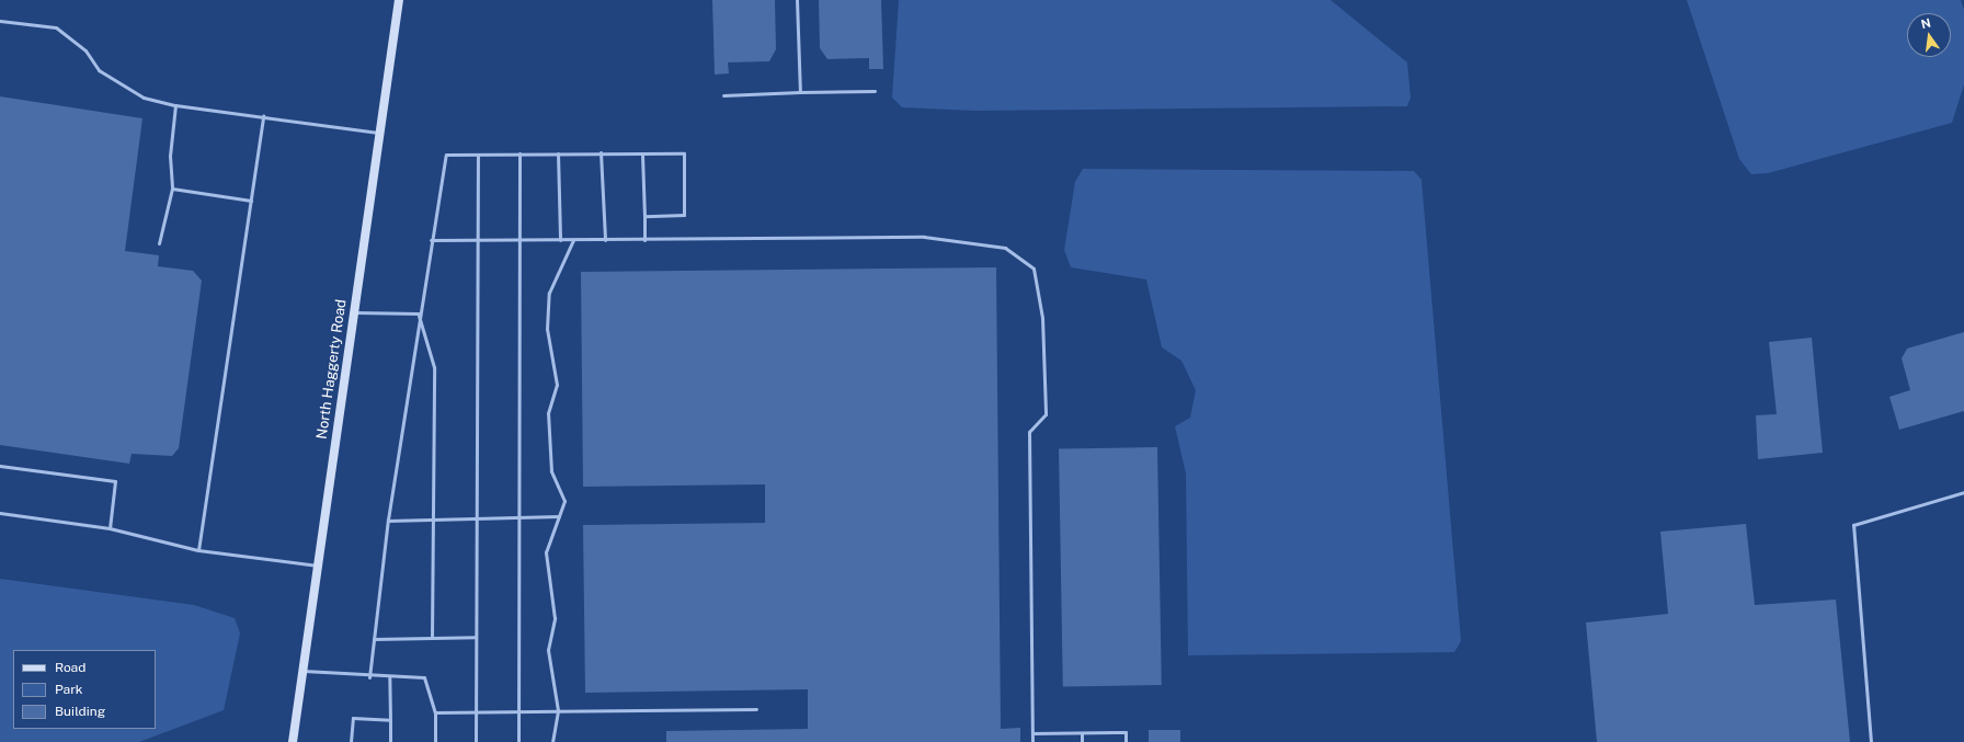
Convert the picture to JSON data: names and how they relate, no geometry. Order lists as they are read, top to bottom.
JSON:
{
  "streets": {
    "street": ["North Haggerty Road"]
  },
  "legend": ["Road", "Park", "Building"],
  "north": "top"
}
